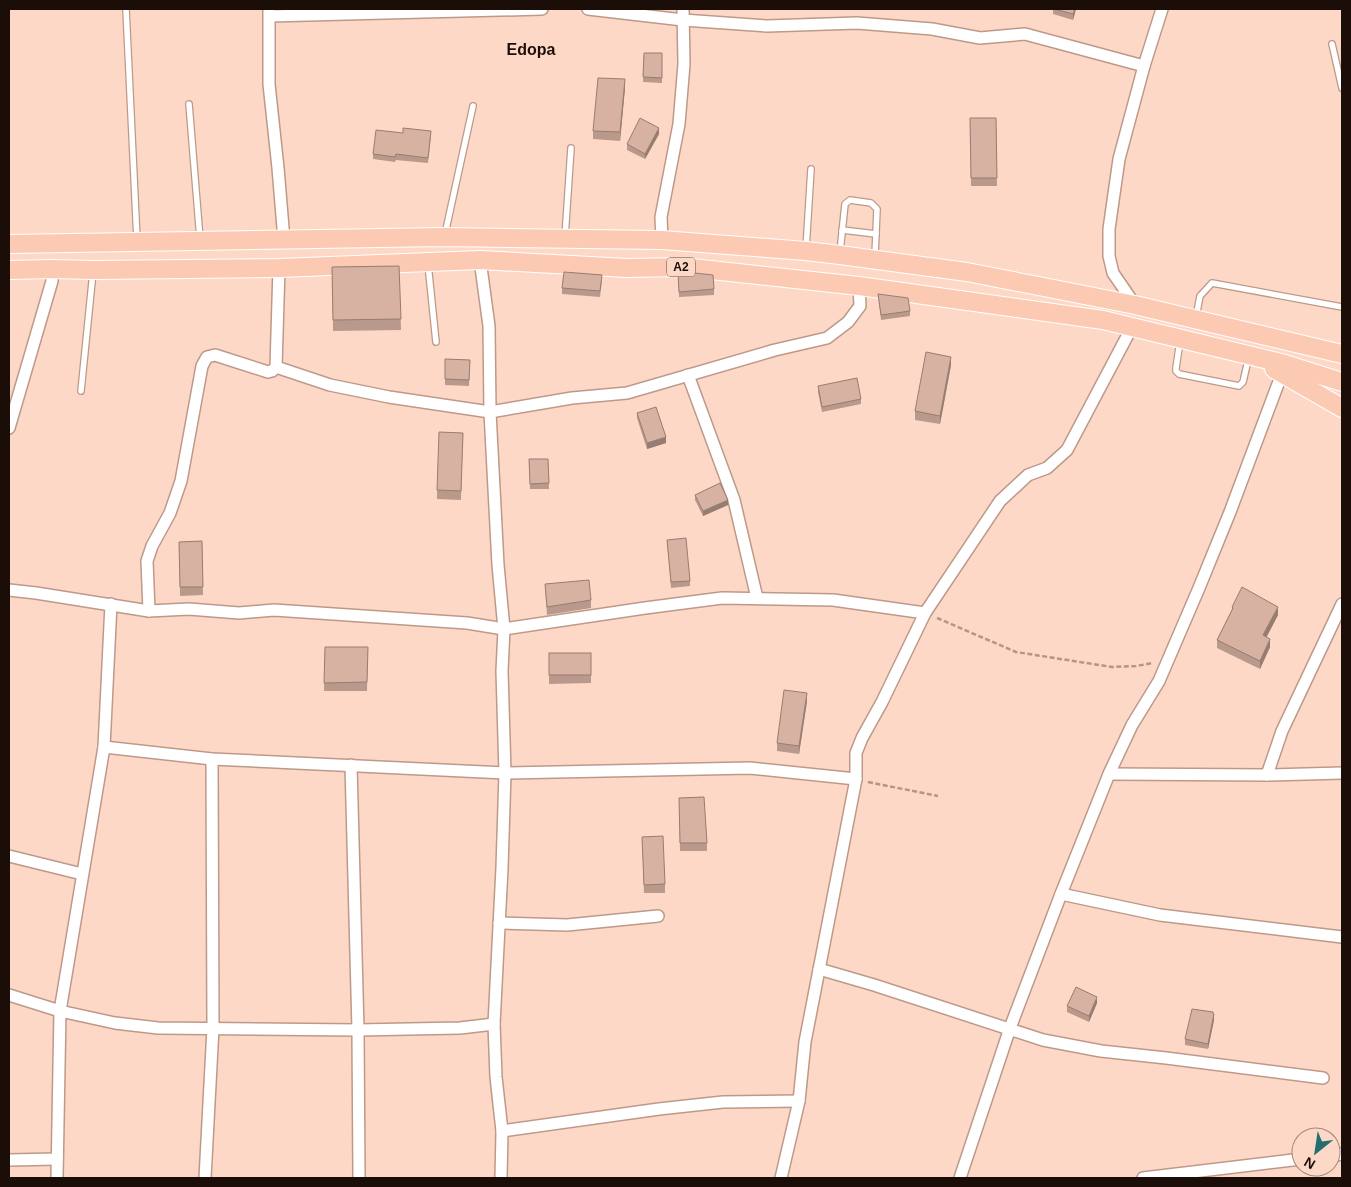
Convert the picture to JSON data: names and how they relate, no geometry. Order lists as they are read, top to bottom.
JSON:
{
  "streets": {
    "highway": ["A2"]
  },
  "districts": ["Edopa"],
  "north": "bottom left"
}
